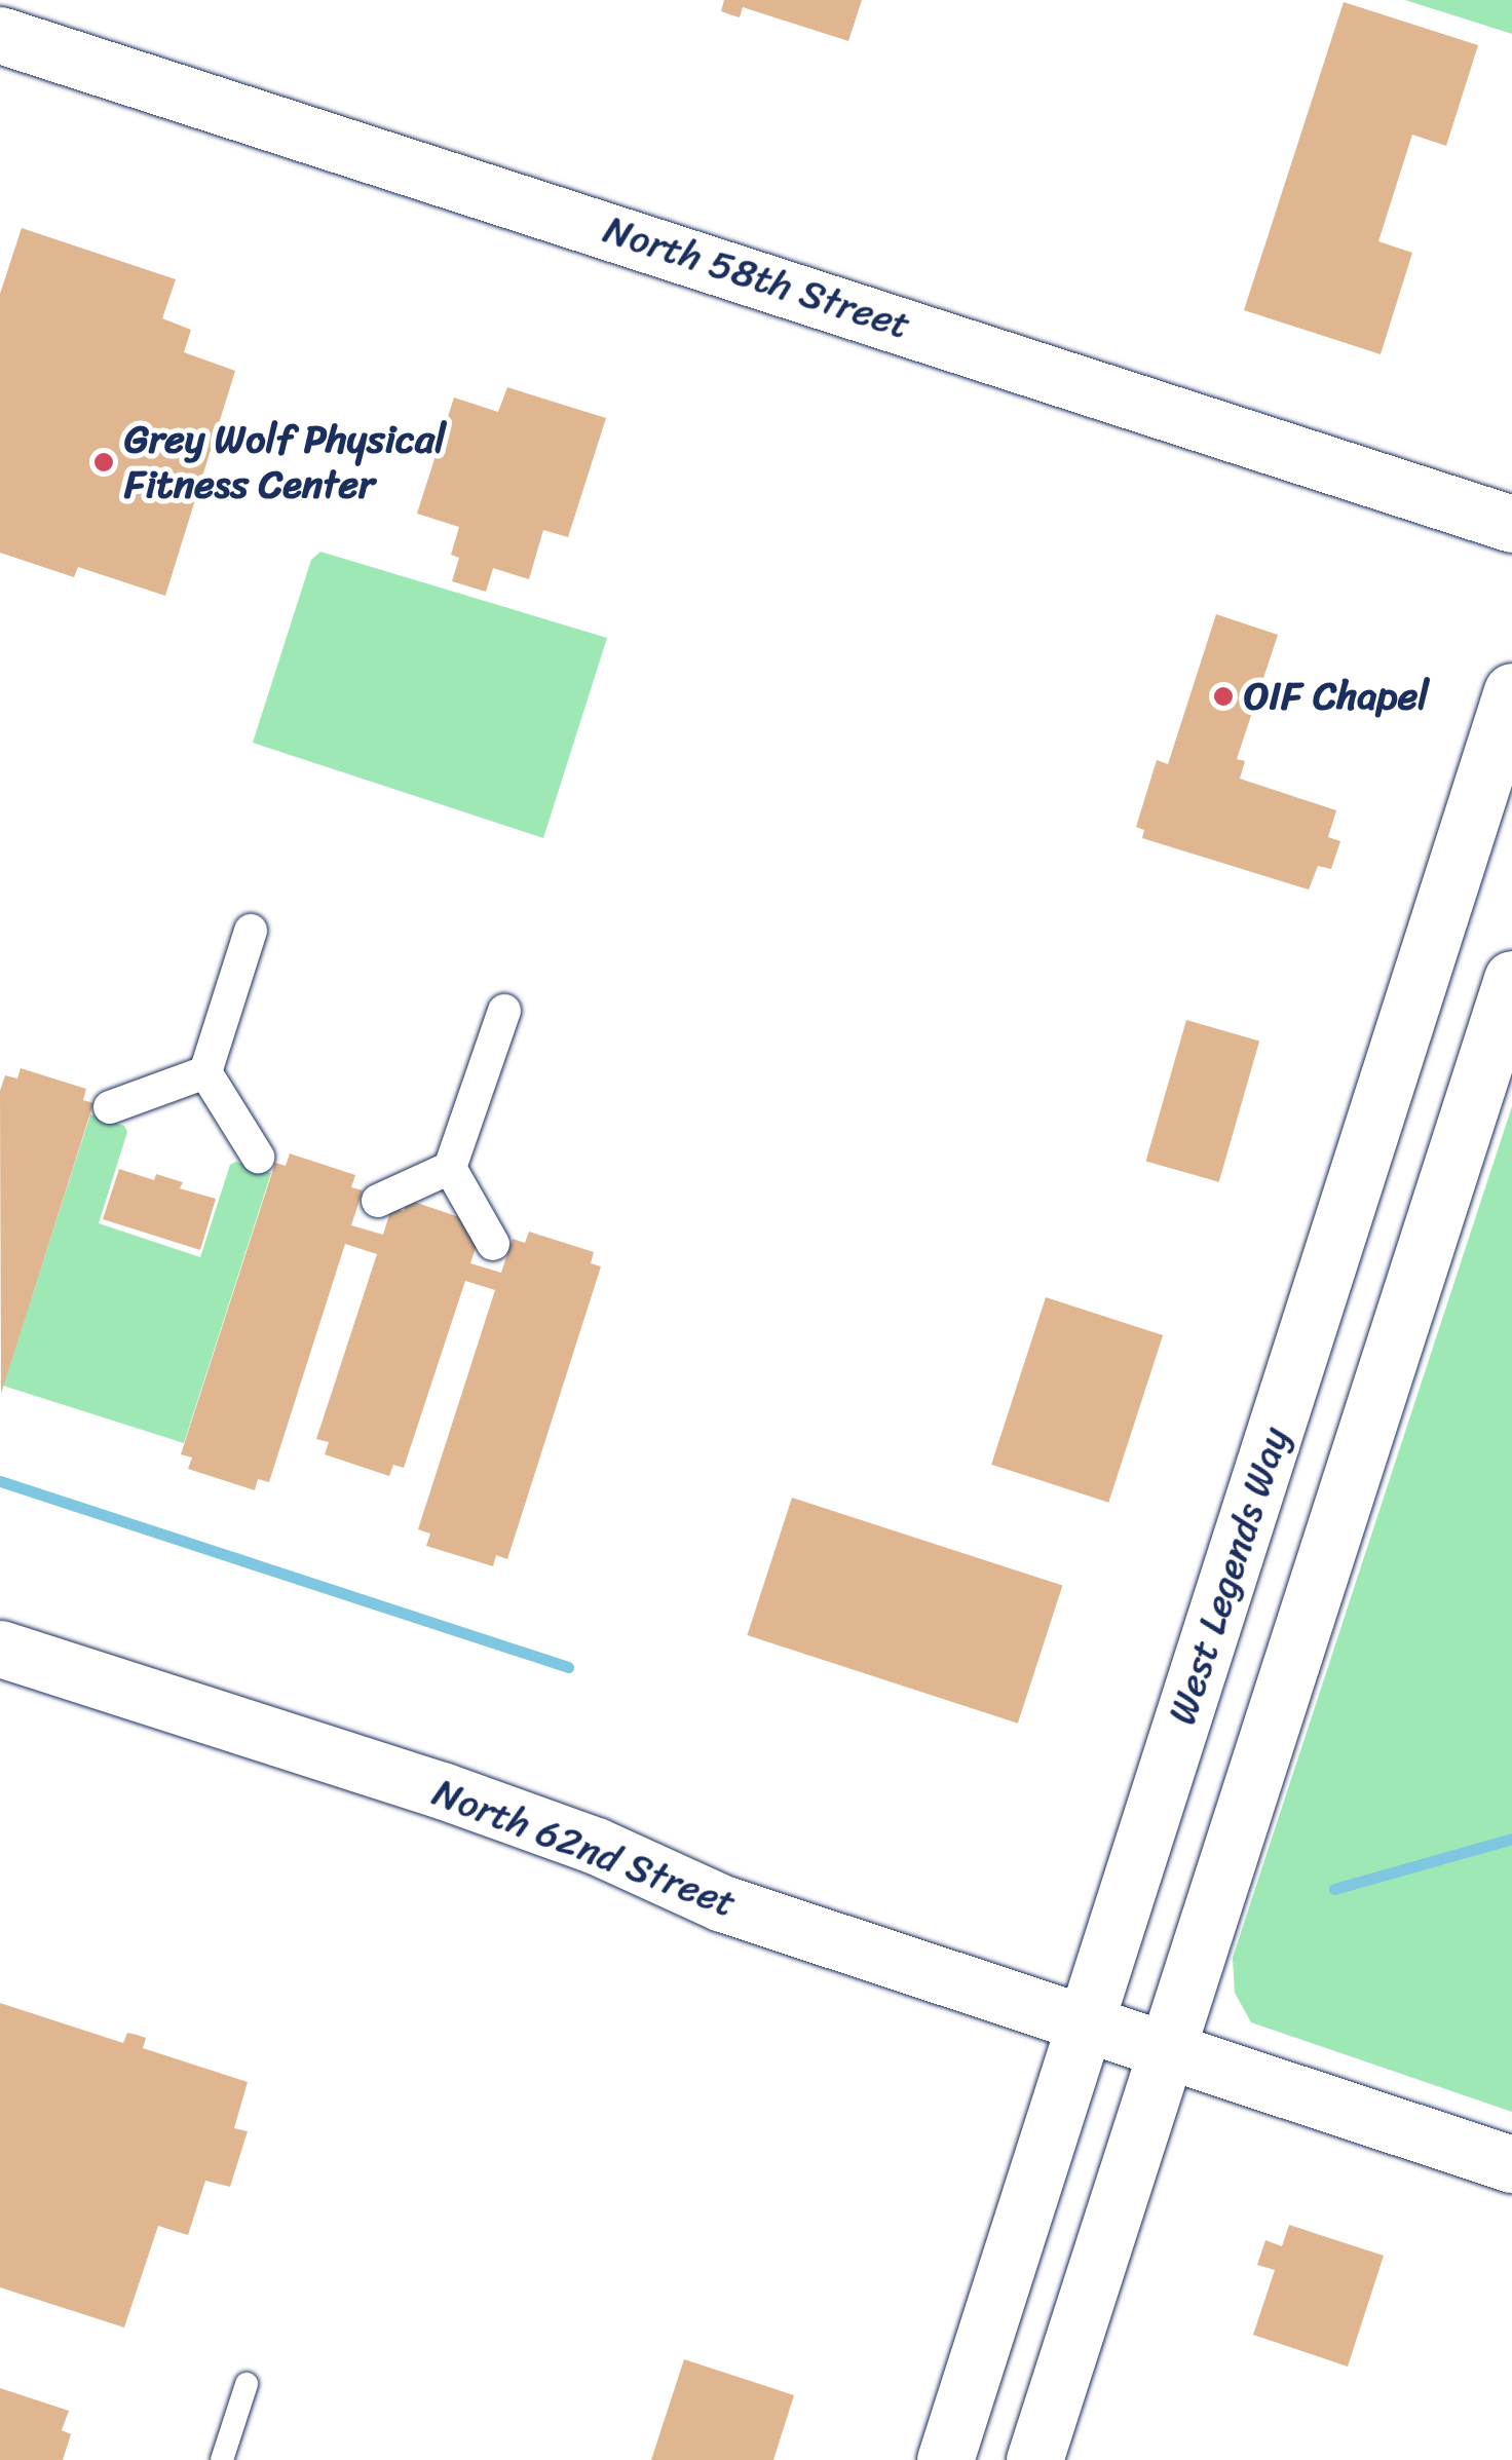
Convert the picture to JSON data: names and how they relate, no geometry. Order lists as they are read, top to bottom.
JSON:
{
  "streets": {
    "street": ["North 58th Street", "West Legends Way", "North 62nd Street"]
  },
  "crossings": [
    ["West Legends Way", "North 62nd Street"]
  ],
  "places": ["Grey Wolf Physical Fitness Center", "OIF Chapel"]
}
